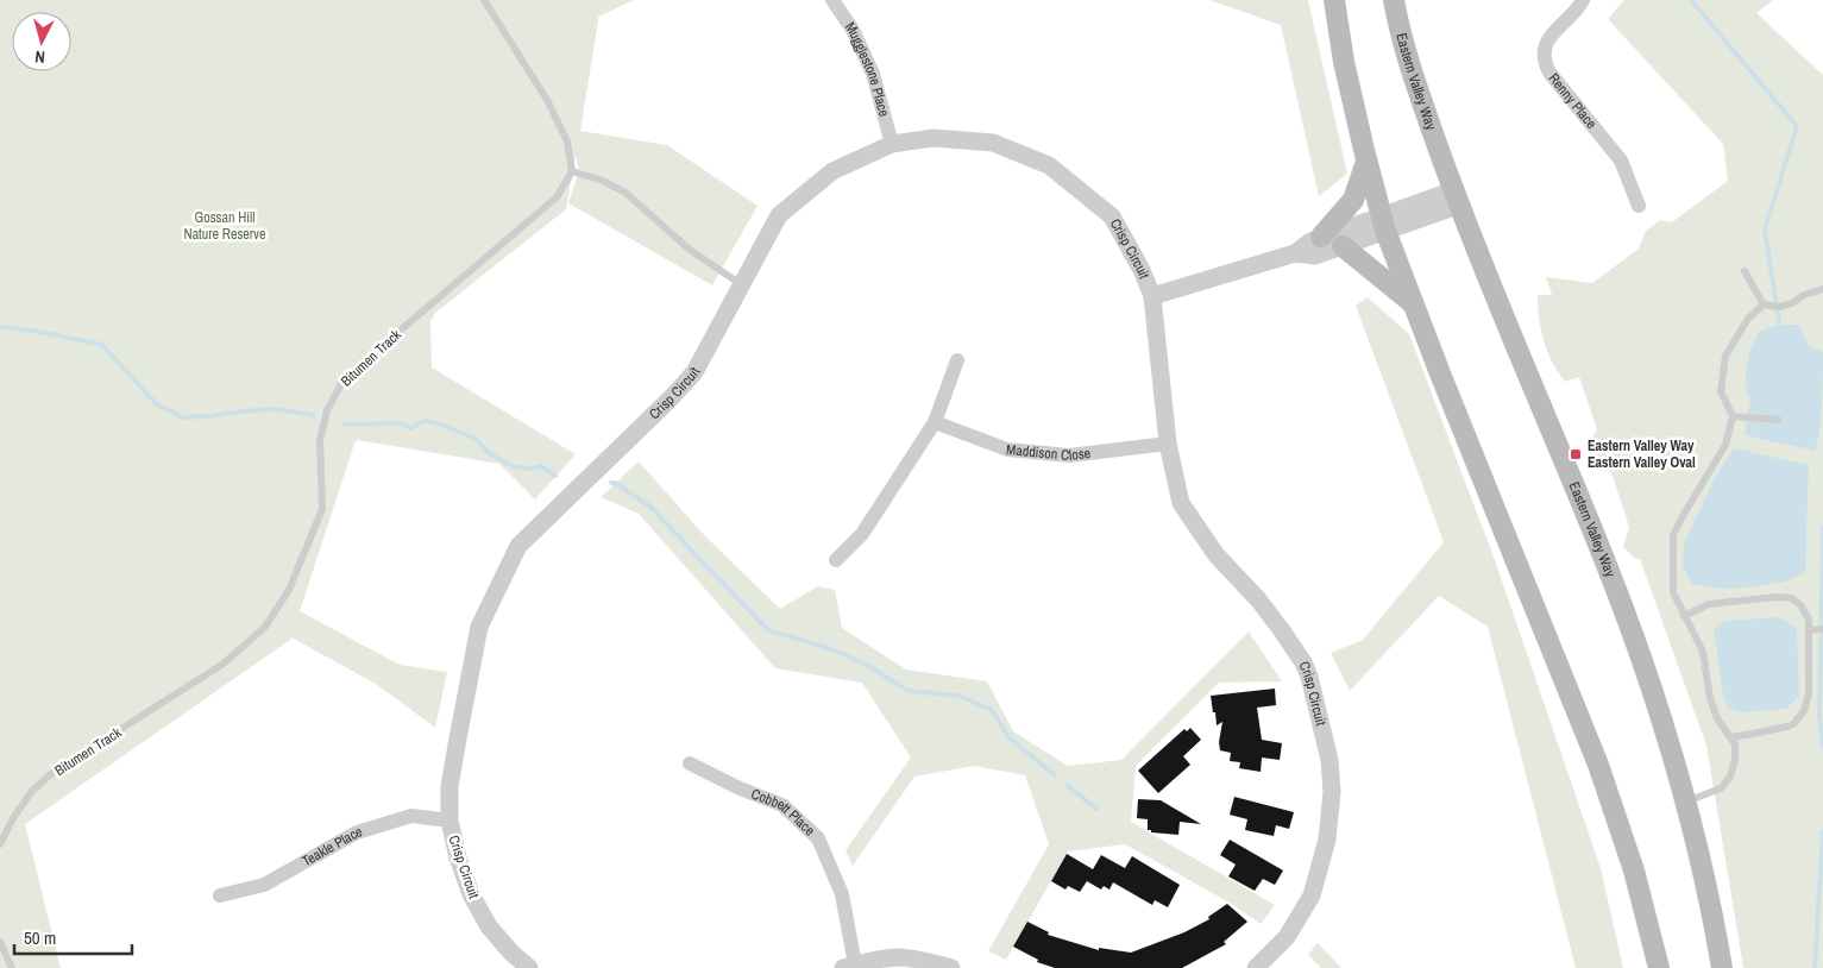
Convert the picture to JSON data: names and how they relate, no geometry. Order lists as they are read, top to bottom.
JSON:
{
  "streets": {
    "main road": ["Eastern Valley Way"],
    "street": [
      "Mugglestone Place",
      "Renny Place",
      "Crisp Circuit",
      "Maddison Close",
      "Cobbett Place",
      "Teakle Place"
    ],
    "lane": ["Bitumen Track"]
  },
  "crossings": [
    ["Mugglestone Place", "Crisp Circuit"],
    ["Eastern Valley Way", "Crisp Circuit"],
    ["Crisp Circuit", "Maddison Close"],
    ["Crisp Circuit", "Teakle Place"]
  ],
  "parks": ["Gossan Hill Nature Reserve"],
  "places": {
    "transit": ["Eastern Valley Way Eastern Valley Oval"]
  },
  "scale_bar": "50 m",
  "north": "bottom"
}
